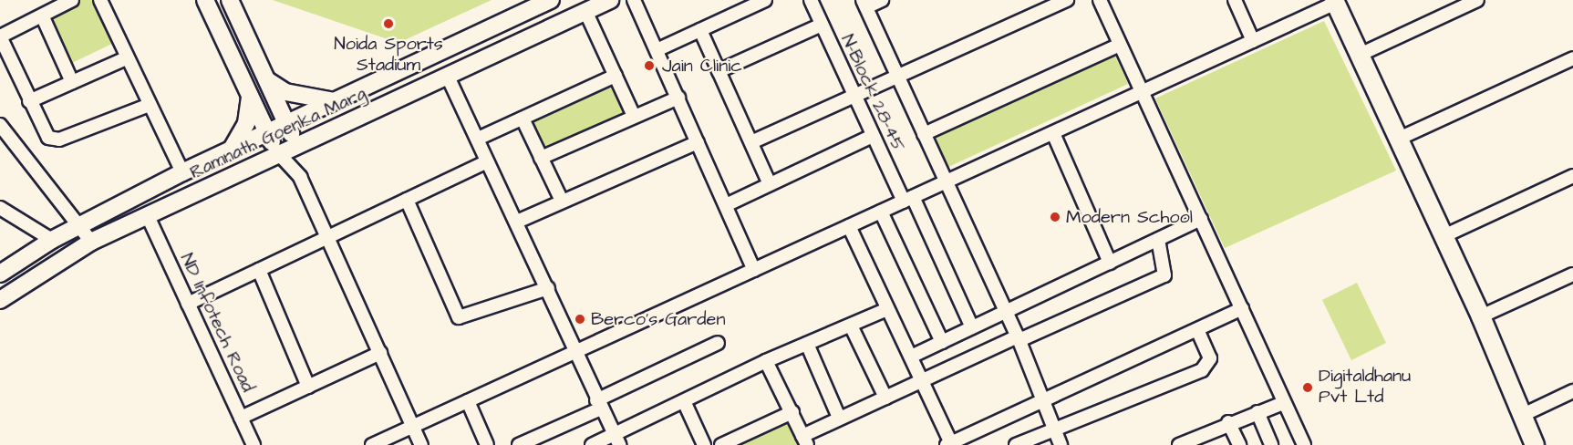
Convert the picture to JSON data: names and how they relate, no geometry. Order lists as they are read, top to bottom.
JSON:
{
  "streets": {
    "street": ["N-Block 28-45", "Ramnath Goenka Marg", "ND Infotech Road"]
  },
  "crossings": [
    ["Ramnath Goenka Marg", "ND Infotech Road"]
  ],
  "places": [
    "Noida Sports Stadium",
    "Jain Clinic",
    "Modern School",
    "Berco's Garden",
    "Digitaldhanu Pvt Ltd"
  ]
}
